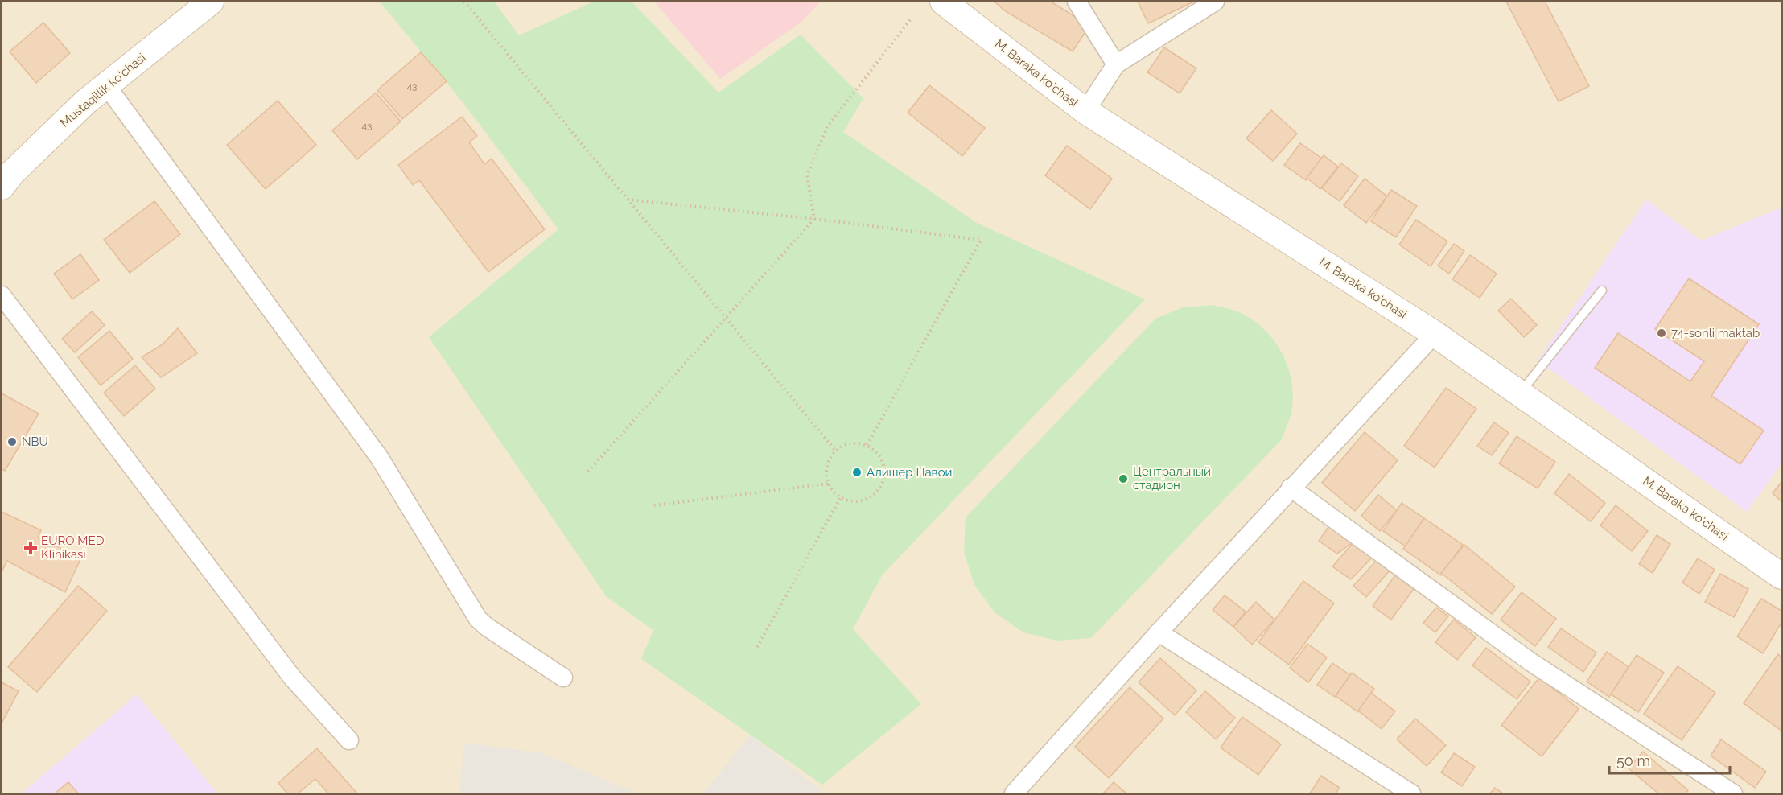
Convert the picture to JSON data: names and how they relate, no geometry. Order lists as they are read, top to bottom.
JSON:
{
  "streets": {
    "street": ["M. Baraka ko'chasi", "Mustaqillik ko‘chasi"]
  },
  "places": {
    "other": [
      "74-sonli maktab",
      "NBU",
      "Алишер Навои",
      "Центральный стадион"
    ],
    "health": ["EURO MED Klinikasi"]
  },
  "house_numbers": ["43", "43"],
  "scale_bar": "50 m"
}
